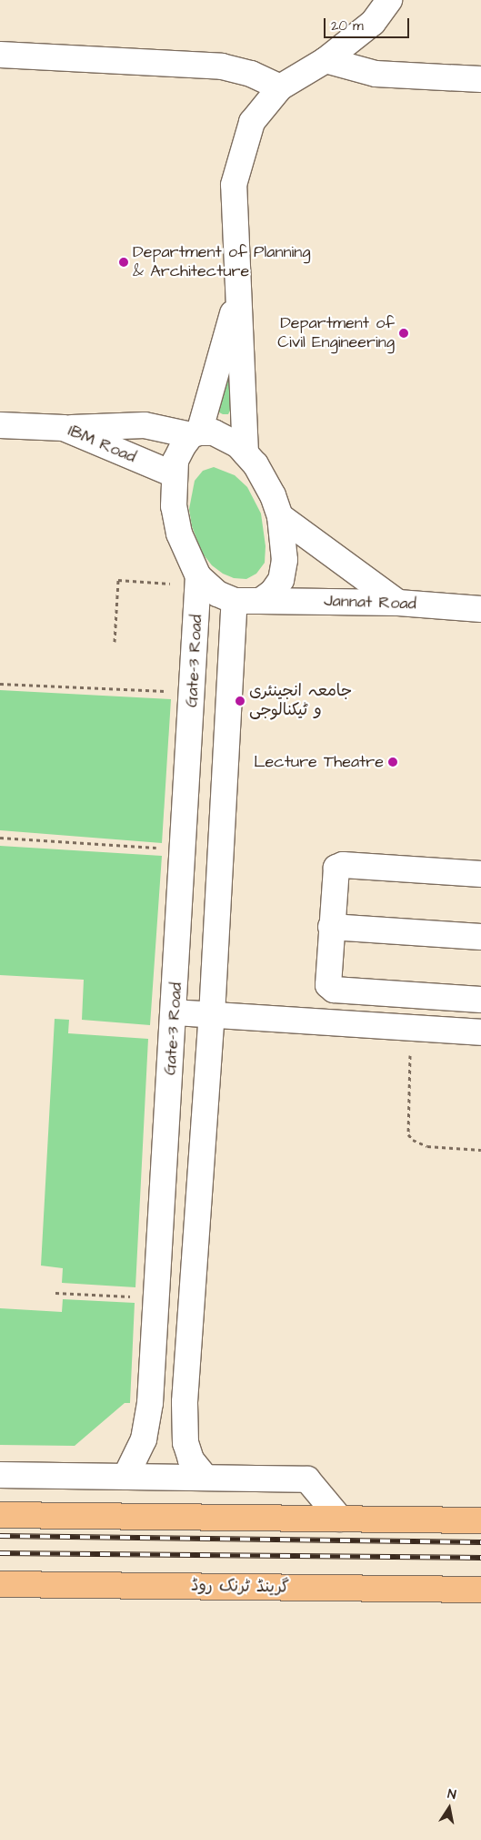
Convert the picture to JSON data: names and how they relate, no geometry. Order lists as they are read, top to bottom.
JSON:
{
  "streets": {
    "main road": ["گرینڈ ٹرنک روڈ"],
    "lane": ["IBM Road", "Jannat Road", "Gate-3 Road"]
  },
  "crossings": [
    ["IBM Road", "Jannat Road"],
    ["IBM Road", "Gate-3 Road"],
    ["Jannat Road", "Gate-3 Road"]
  ],
  "places": [
    "Department of Planning & Architecture",
    "Department of Civil Engineering",
    "جامعہ انجینئری و ٹیکنالوجی",
    "Lecture Theatre"
  ],
  "scale_bar": "20 m",
  "north": "top"
}
